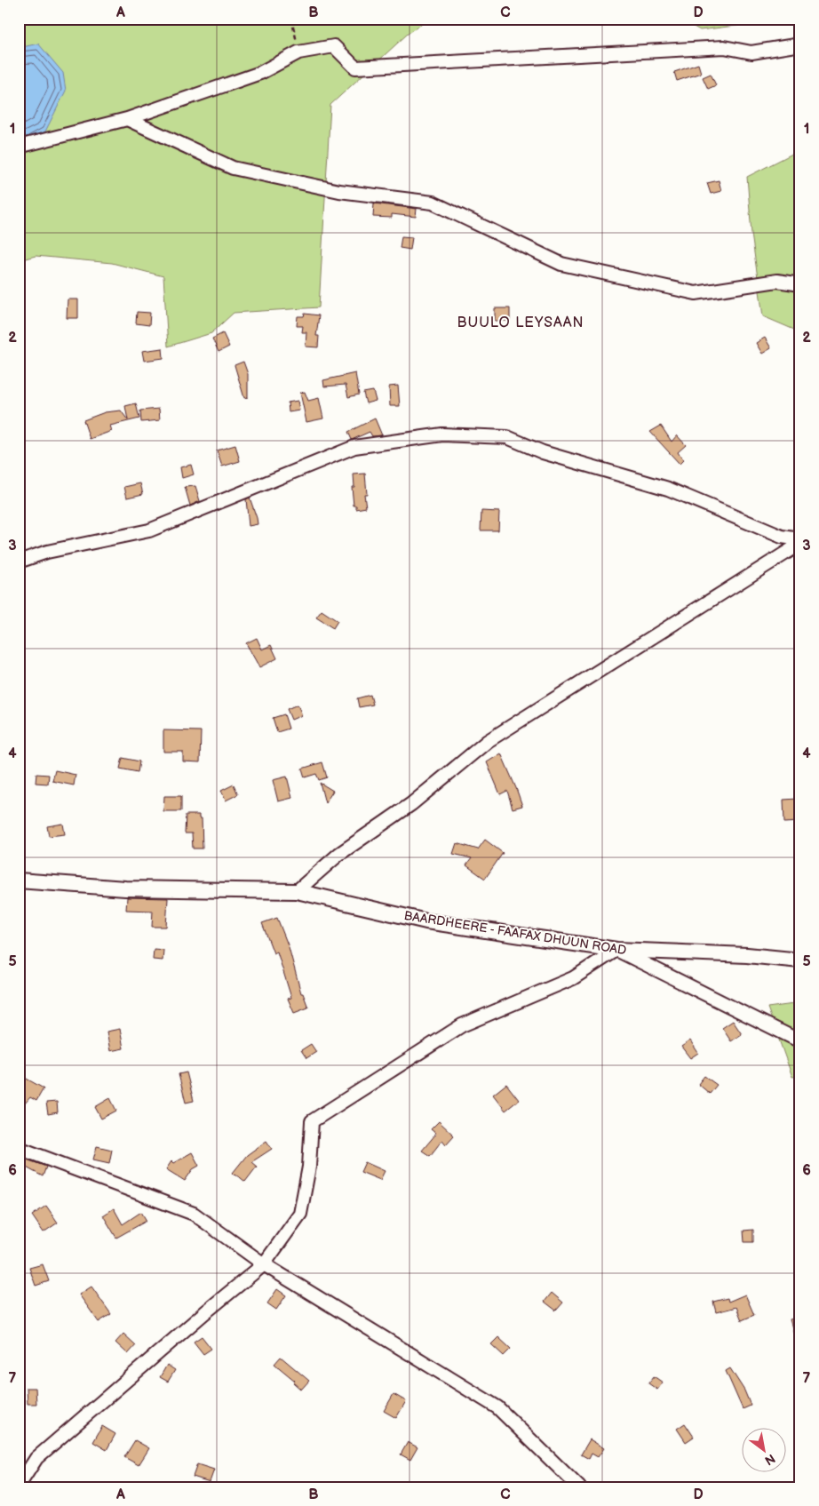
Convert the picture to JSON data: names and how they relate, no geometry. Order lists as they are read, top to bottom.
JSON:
{
  "streets": {
    "main road": ["BAARDHEERE - FAAFAX DHUUN ROAD"]
  },
  "districts": ["BUULO LEYSAAN"],
  "north": "bottom right",
  "grid": {
    "columns": [
      "A",
      "B",
      "C",
      "D"
    ],
    "rows": [
      "1",
      "2",
      "3",
      "4",
      "5",
      "6",
      "7"
    ]
  }
}
